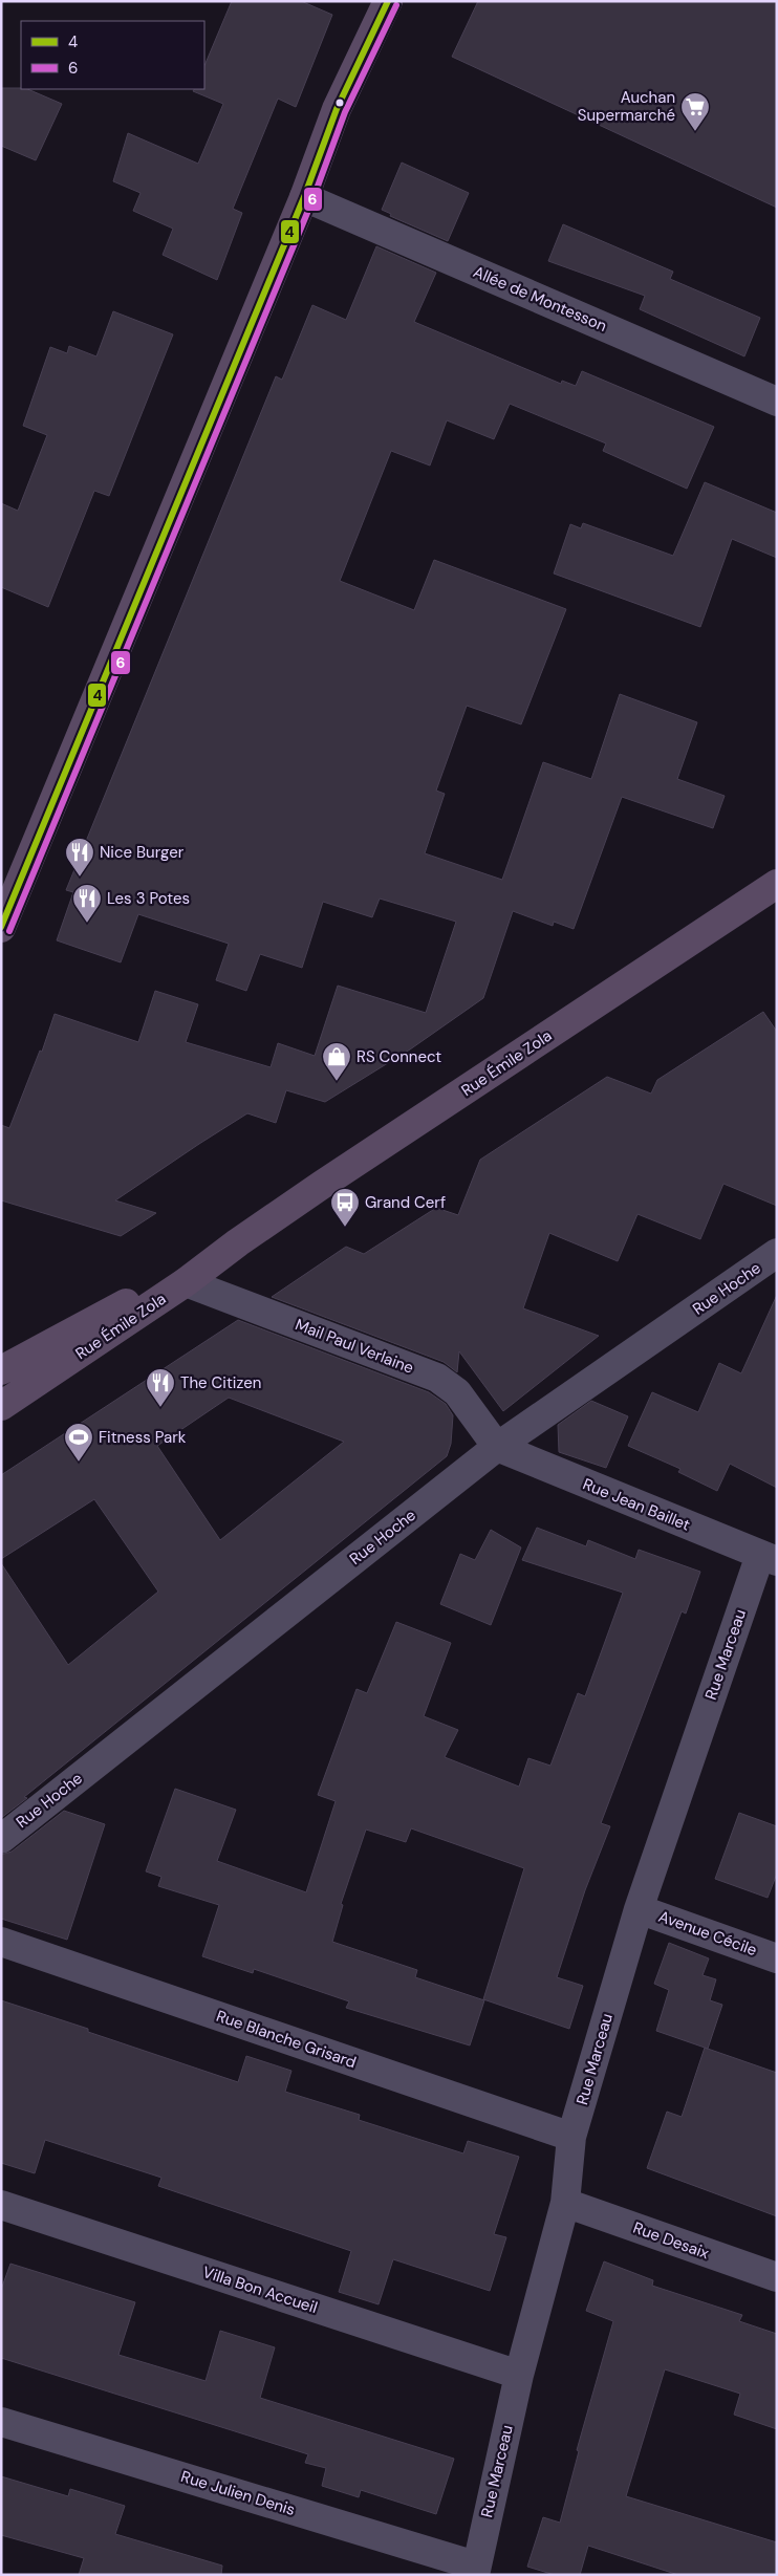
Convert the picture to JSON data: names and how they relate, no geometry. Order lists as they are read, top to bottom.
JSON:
{
  "streets": {
    "main road": ["Rue Émile Zola"],
    "street": [
      "Allée de Montesson",
      "Rue Hoche",
      "Mail Paul Verlaine",
      "Rue Jean Baillet",
      "Rue Marceau",
      "Avenue Cécile",
      "Rue Blanche Grisard",
      "Rue Desaix",
      "Villa Bon Accueil",
      "Rue Julien Denis"
    ]
  },
  "crossings": [
    ["Rue Émile Zola", "Mail Paul Verlaine"],
    ["Rue Hoche", "Mail Paul Verlaine"],
    ["Rue Hoche", "Rue Jean Baillet"],
    ["Mail Paul Verlaine", "Rue Jean Baillet"],
    ["Rue Jean Baillet", "Rue Marceau"],
    ["Rue Marceau", "Avenue Cécile"],
    ["Rue Marceau", "Rue Blanche Grisard"],
    ["Rue Marceau", "Rue Desaix"],
    ["Rue Marceau", "Villa Bon Accueil"],
    ["Rue Marceau", "Rue Julien Denis"]
  ],
  "places": {
    "supermarket": ["Auchan Supermarché"],
    "restaurant": ["Nice Burger", "Les 3 Potes", "The Citizen"],
    "shop": ["RS Connect"],
    "bus stop": ["Grand Cerf"],
    "sports": ["Fitness Park"]
  },
  "lines": ["transit line 4", "transit line 6"],
  "legend": ["4", "6"]
}
